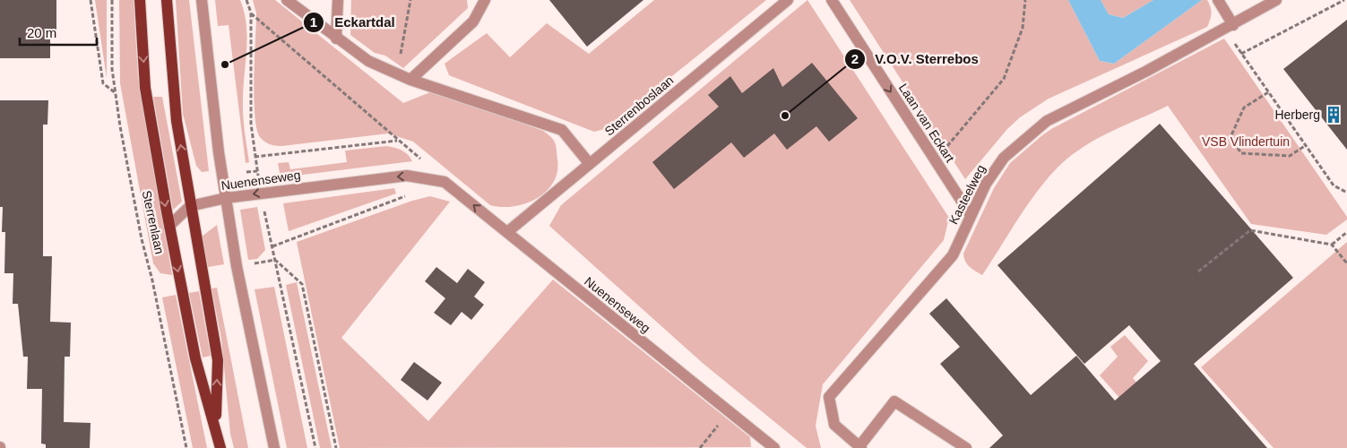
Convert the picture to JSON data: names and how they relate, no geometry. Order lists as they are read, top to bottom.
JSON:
{
  "streets": {
    "main road": ["Sterrenlaan"],
    "street": [
      "Sterrenboslaan",
      "Laan van Eckart",
      "Nuenenseweg",
      "Kasteelweg"
    ]
  },
  "crossings": [
    ["Sterrenboslaan", "Nuenenseweg"],
    ["Laan van Eckart", "Kasteelweg"],
    ["Nuenenseweg", "Sterrenlaan"]
  ],
  "one_way": ["Laan van Eckart"],
  "parks": ["VSB Vlindertuin"],
  "places": {
    "other": ["Eckartdal", "V.O.V. Sterrebos"],
    "building": ["Herberg"]
  },
  "scale_bar": "20 m"
}
